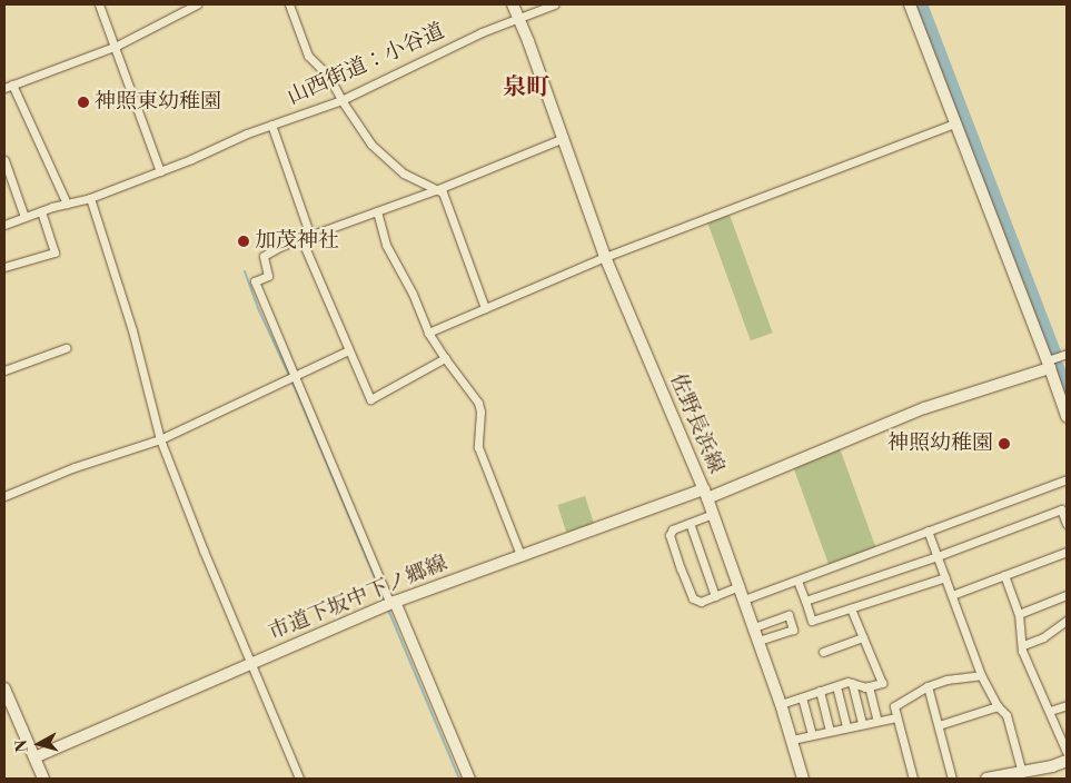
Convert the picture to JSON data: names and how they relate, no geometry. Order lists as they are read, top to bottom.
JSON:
{
  "streets": {
    "street": ["山西街道：小谷道", "佐野長浜線", "市道下坂中下ノ郷線"]
  },
  "crossings": [
    ["山西街道：小谷道", "佐野長浜線"],
    ["佐野長浜線", "市道下坂中下ノ郷線"]
  ],
  "districts": ["泉町"],
  "places": ["神照東幼稚園", "加茂神社", "神照幼稚園"],
  "north": "left"
}
